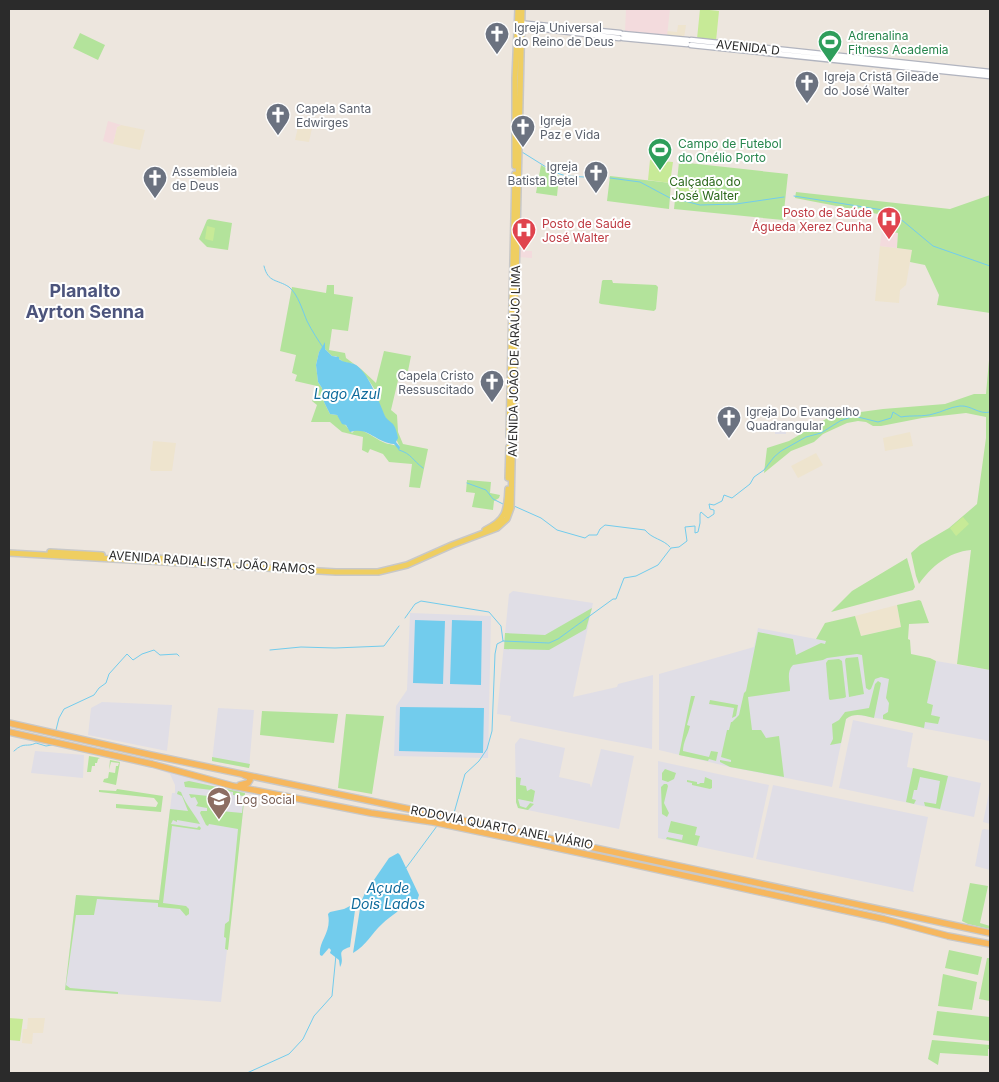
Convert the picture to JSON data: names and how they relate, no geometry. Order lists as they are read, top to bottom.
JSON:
{
  "streets": {
    "highway": ["RODOVIA QUARTO ANEL VIÁRIO"],
    "main road": ["AVENIDA D", "AVENIDA JOÃO DE ARAÚJO LIMA", "AVENIDA RADIALISTA JOÃO RAMOS"]
  },
  "crossings": [
    ["AVENIDA D", "AVENIDA JOÃO DE ARAÚJO LIMA"],
    ["AVENIDA JOÃO DE ARAÚJO LIMA", "AVENIDA RADIALISTA JOÃO RAMOS"]
  ],
  "districts": ["Planalto Ayrton Senna"],
  "water": ["Lago Azul", "Açude Dois Lados"],
  "parks": ["Calçadão do José Walter"],
  "places": {
    "church": [
      "Igreja Universal do Reino de Deus",
      "Igreja Cristã Gileade do José Walter",
      "Capela Santa Edwirges",
      "Igreja Paz e Vida",
      "Igreja Batista Betel",
      "Assembleia de Deus",
      "Capela Cristo Ressuscitado",
      "Igreja Do Evangelho Quadrangular"
    ],
    "sports": ["Adrenalina Fitness Academia", "Campo de Futebol do Onélio Porto"],
    "hospital": ["Posto de Saúde Águeda Xerez Cunha", "Posto de Saúde José Walter"],
    "school or university": ["Log Social"]
  }
}
